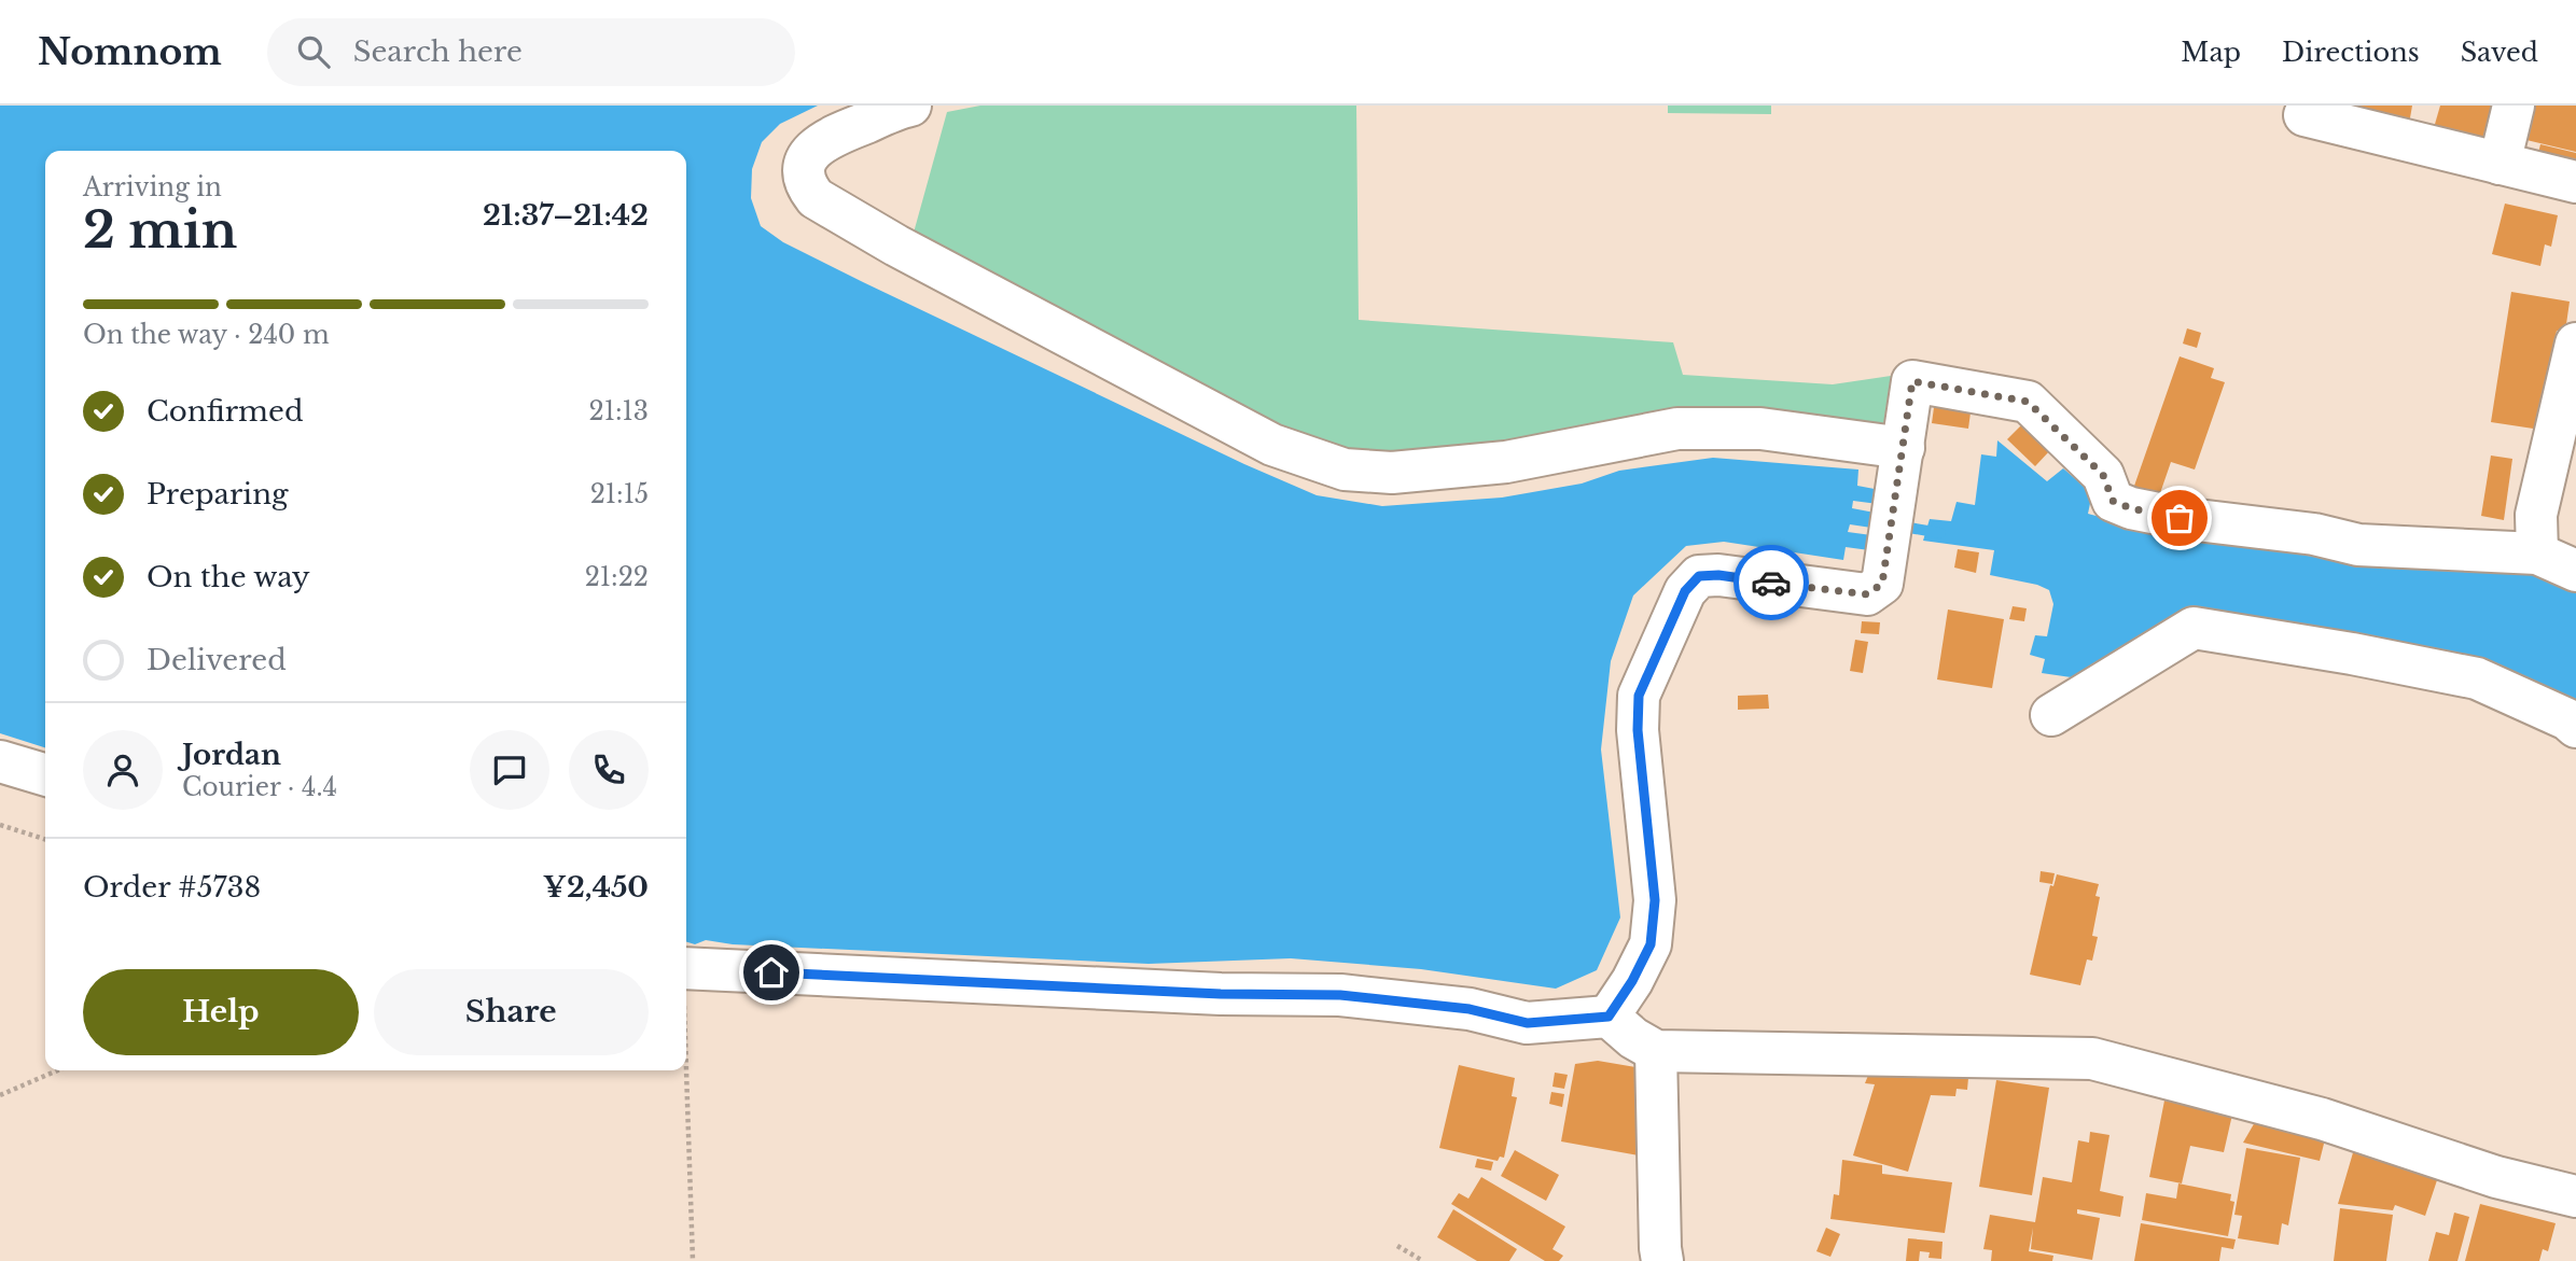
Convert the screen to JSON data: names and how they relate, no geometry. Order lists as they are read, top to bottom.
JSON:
{
  "page": {
    "header": "Nomnom",
    "search": "Search here",
    "nav": ["Map", "Directions", "Saved"],
    "heading": ["2 min", "Arriving in", "21:37–21:42"],
    "panel": [
      "Jordan",
      "Courier · 4.4",
      "Order #5738",
      "¥2,450"
    ],
    "bar": "On the way · 240 m",
    "list": [
      ["Confirmed", "21:13"],
      ["Preparing", "21:15"],
      ["On the way", "21:22"],
      "Delivered"
    ],
    "buttons": ["Help", "Share"]
  }
}
